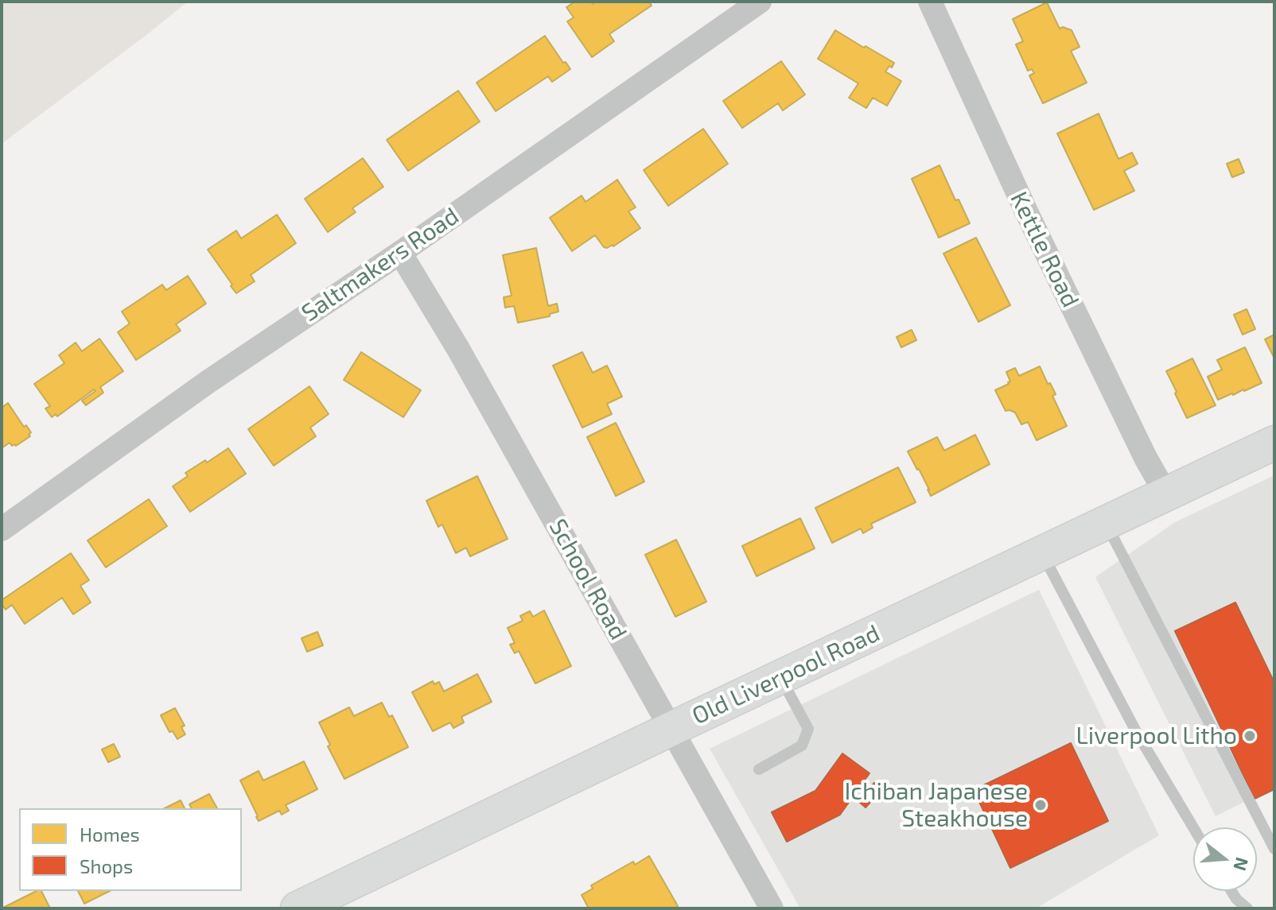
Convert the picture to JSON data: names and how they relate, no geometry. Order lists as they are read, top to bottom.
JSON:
{
  "streets": {
    "main road": ["Old Liverpool Road"],
    "street": ["Kettle Road", "Saltmakers Road", "School Road"]
  },
  "crossings": [
    ["Kettle Road", "Old Liverpool Road"],
    ["Saltmakers Road", "School Road"],
    ["School Road", "Old Liverpool Road"]
  ],
  "places": ["Liverpool Litho", "Ichiban Japanese Steakhouse"],
  "legend": ["Homes", "Shops"],
  "north": "right"
}
